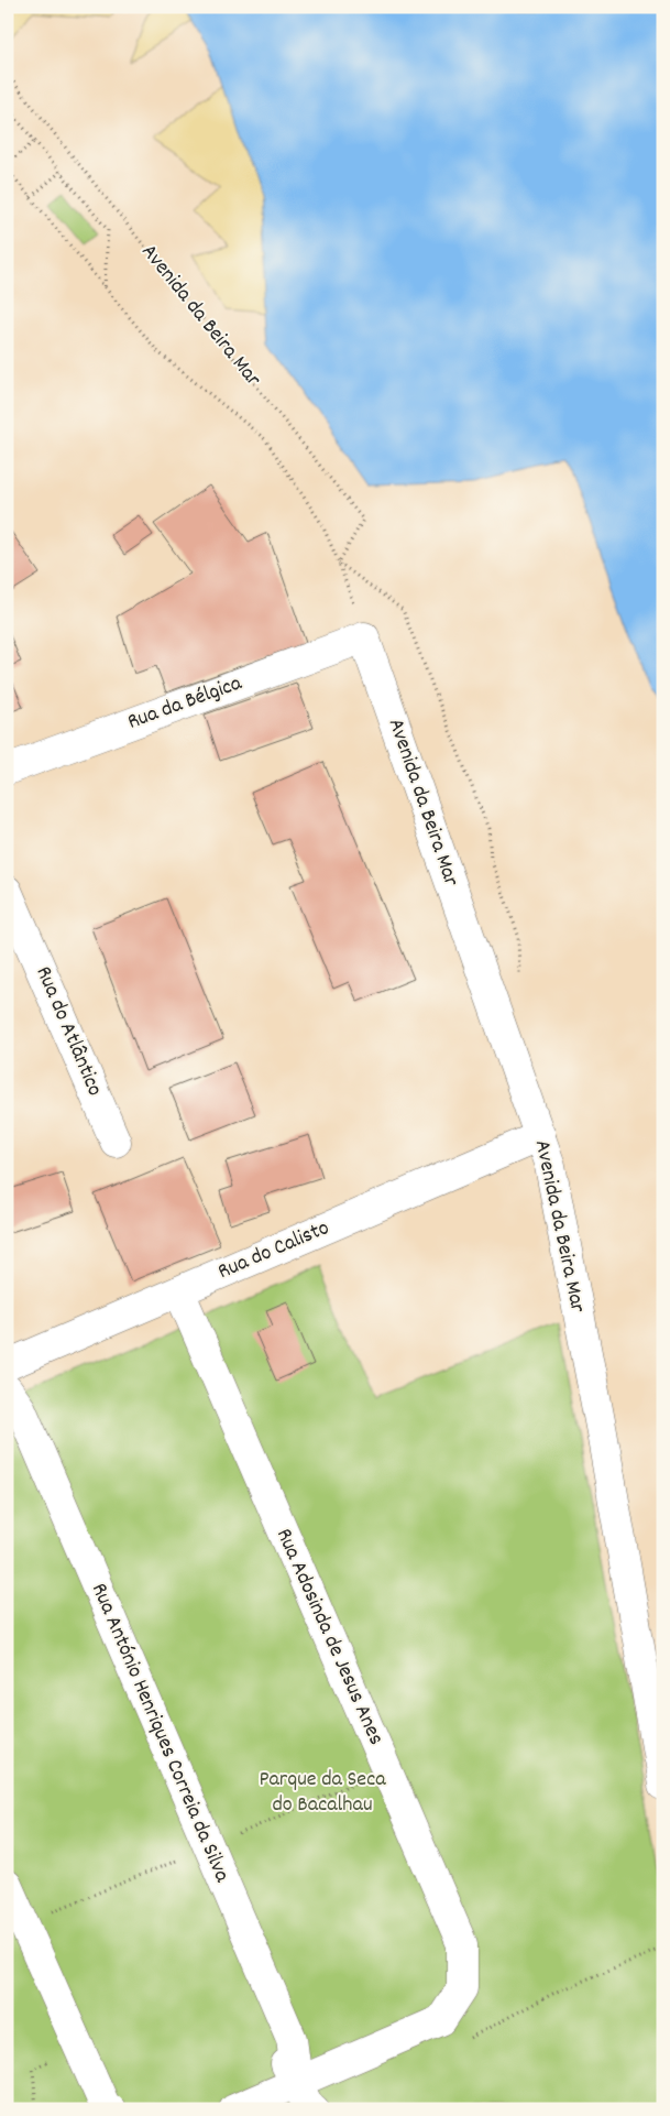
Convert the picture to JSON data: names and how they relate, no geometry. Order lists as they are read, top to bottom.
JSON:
{
  "streets": {
    "street": [
      "Avenida da Beira Mar",
      "Rua da Bélgica",
      "Rua do Atlântico",
      "Rua do Calisto",
      "Rua Adosinda de Jesus Anes",
      "Rua António Henriques Correia da Silva"
    ]
  },
  "crossings": [
    ["Avenida da Beira Mar", "Rua da Bélgica"],
    ["Avenida da Beira Mar", "Rua do Calisto"],
    ["Rua do Calisto", "Rua Adosinda de Jesus Anes"],
    ["Rua Adosinda de Jesus Anes", "Rua António Henriques Correia da Silva"]
  ],
  "parks": ["Parque da Seca do Bacalhau"]
}
